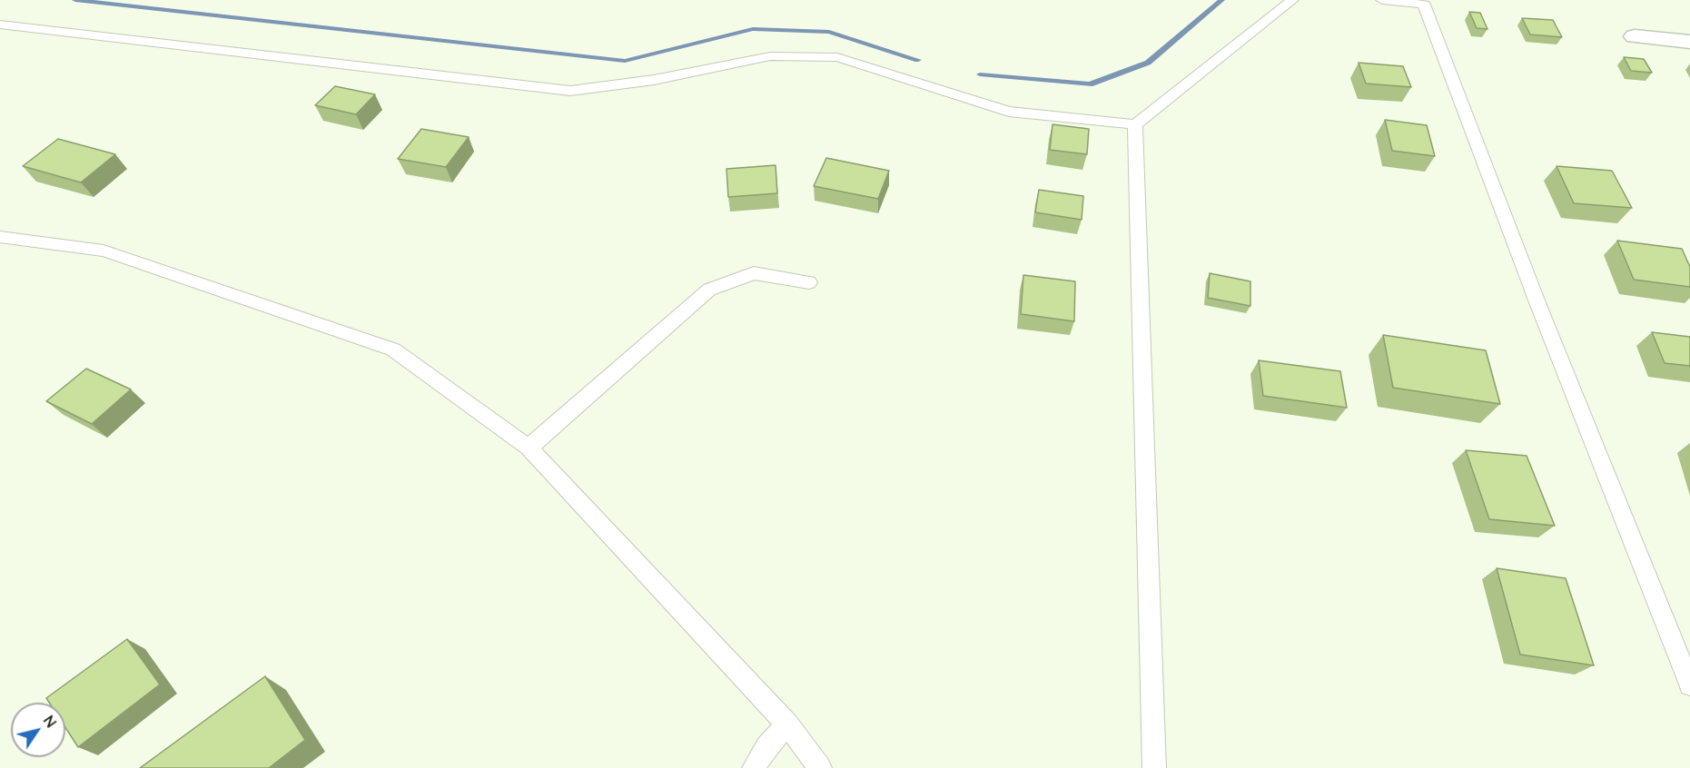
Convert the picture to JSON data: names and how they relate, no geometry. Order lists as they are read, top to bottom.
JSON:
{
  "north": "top right"
}
